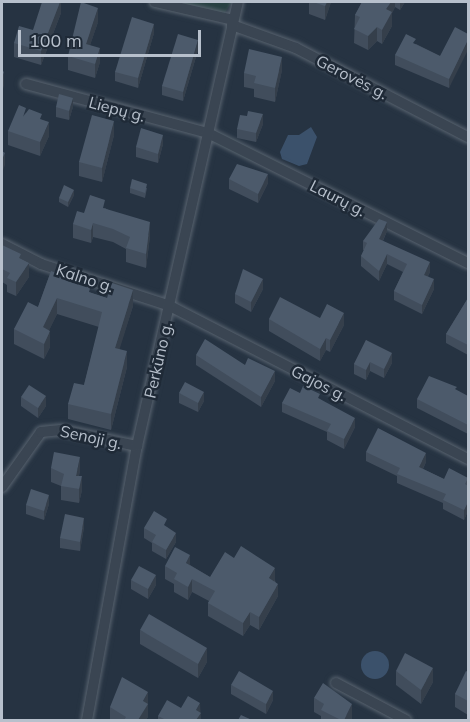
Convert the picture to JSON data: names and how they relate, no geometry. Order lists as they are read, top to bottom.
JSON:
{
  "streets": {
    "street": [
      "Gerovės g.",
      "Liepų g.",
      "Laurų g.",
      "Kalno g.",
      "Perkūno g.",
      "Gajos g.",
      "Senoji g."
    ]
  },
  "crossings": [
    ["Gerovės g.", "Perkūno g."],
    ["Liepų g.", "Laurų g."],
    ["Liepų g.", "Perkūno g."],
    ["Laurų g.", "Perkūno g."],
    ["Kalno g.", "Perkūno g."],
    ["Kalno g.", "Gajos g."],
    ["Perkūno g.", "Gajos g."],
    ["Perkūno g.", "Senoji g."]
  ],
  "scale_bar": "100 m"
}
